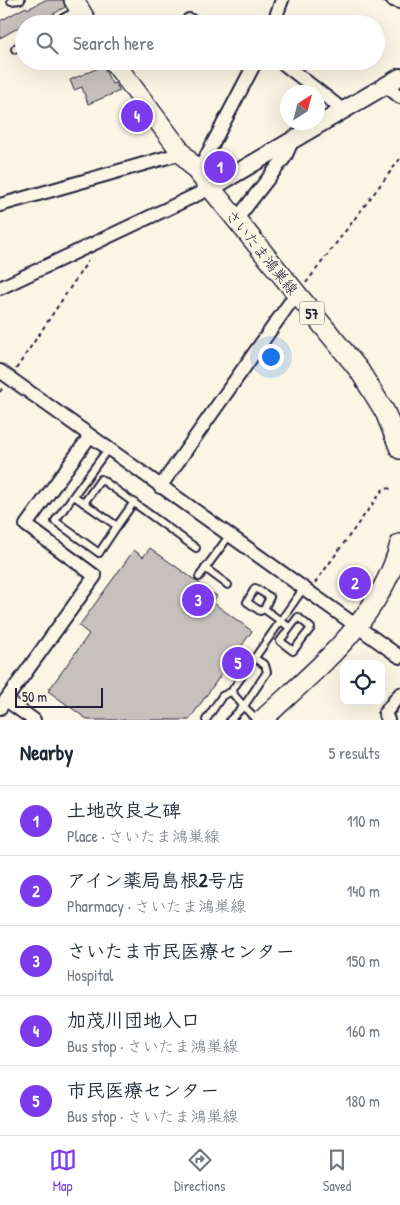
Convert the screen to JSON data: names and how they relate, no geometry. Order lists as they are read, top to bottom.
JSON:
{
  "streets": {
    "main road": ["さいたま鴻巣線", "57"]
  },
  "scale_bar": "50 m",
  "north": "top right",
  "page": {
    "search": "Search here",
    "pins": [
      "4",
      "1",
      "2",
      "3",
      "5"
    ],
    "scale": "50 m",
    "heading": ["Nearby", "5 results"],
    "list": [
      {
        "mark": "1",
        "name": "土地改良之碑",
        "note": "Place · さいたま鴻巣線",
        "value": "110 m"
      },
      {
        "mark": "2",
        "name": "アイン薬局島根2号店",
        "note": "Pharmacy · さいたま鴻巣線",
        "value": "140 m"
      },
      {
        "mark": "3",
        "name": "さいたま市民医療センター",
        "note": "Hospital",
        "value": "150 m"
      },
      {
        "mark": "4",
        "name": "加茂川団地入口",
        "note": "Bus stop · さいたま鴻巣線",
        "value": "160 m"
      },
      {
        "mark": "5",
        "name": "市民医療センター",
        "note": "Bus stop · さいたま鴻巣線",
        "value": "180 m"
      }
    ],
    "nav": ["Map", "Directions", "Saved"]
  }
}
